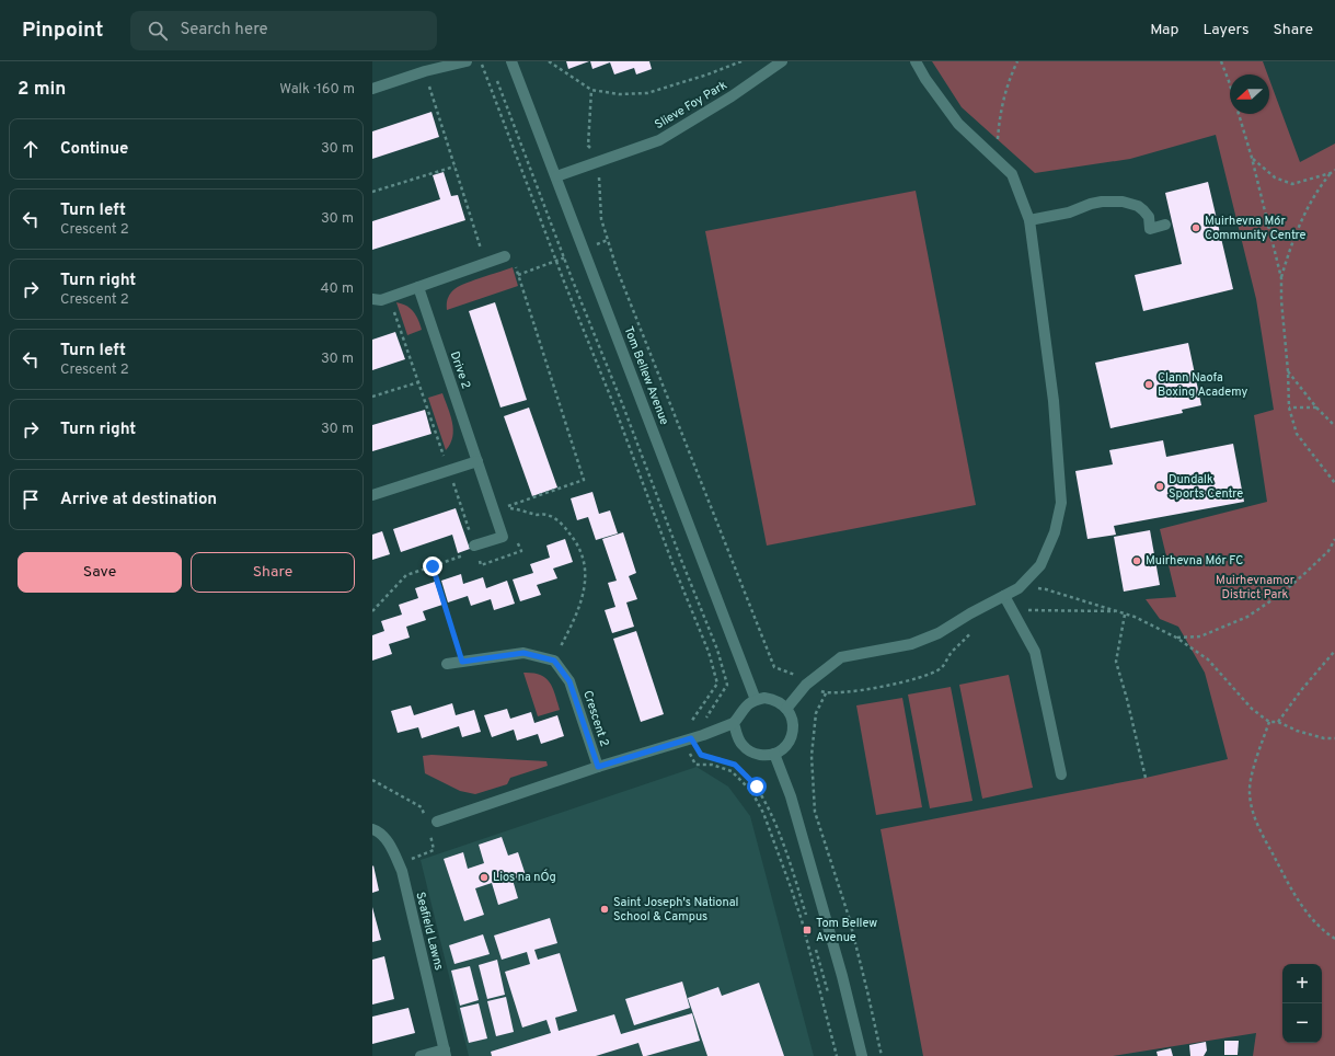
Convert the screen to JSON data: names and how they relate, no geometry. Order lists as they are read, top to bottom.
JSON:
{
  "streets": {
    "street": [
      "Slieve Foy Park",
      "Drive 2",
      "Tom Bellew Avenue",
      "Crescent 2",
      "Seafield Lawns"
    ]
  },
  "crossings": [
    ["Slieve Foy Park", "Tom Bellew Avenue"],
    ["Tom Bellew Avenue", "Crescent 2"]
  ],
  "parks": ["Muirhevnamor District Park"],
  "places": {
    "other": [
      "Muirhevna Mór Community Centre",
      "Clann Naofa Boxing Academy",
      "Dundalk Sports Centre",
      "Muirhevna Mór FC",
      "Lios na nÓg",
      "Saint Joseph's National School & Campus"
    ],
    "transit": ["Tom Bellew Avenue"]
  },
  "north": "left",
  "page": {
    "header": "Pinpoint",
    "search": "Search here",
    "nav": ["Map", "Layers", "Share"],
    "heading": ["2 min", "Walk · 160 m"],
    "list": [
      ["Continue", "30 m"],
      ["Turn left", "Crescent 2", "30 m"],
      ["Turn right", "Crescent 2", "40 m"],
      ["Turn left", "Crescent 2", "30 m"],
      ["Turn right", "30 m"],
      "Arrive at destination"
    ],
    "buttons": ["Save", "Share"],
    "map_buttons": ["+", "−"]
  }
}
